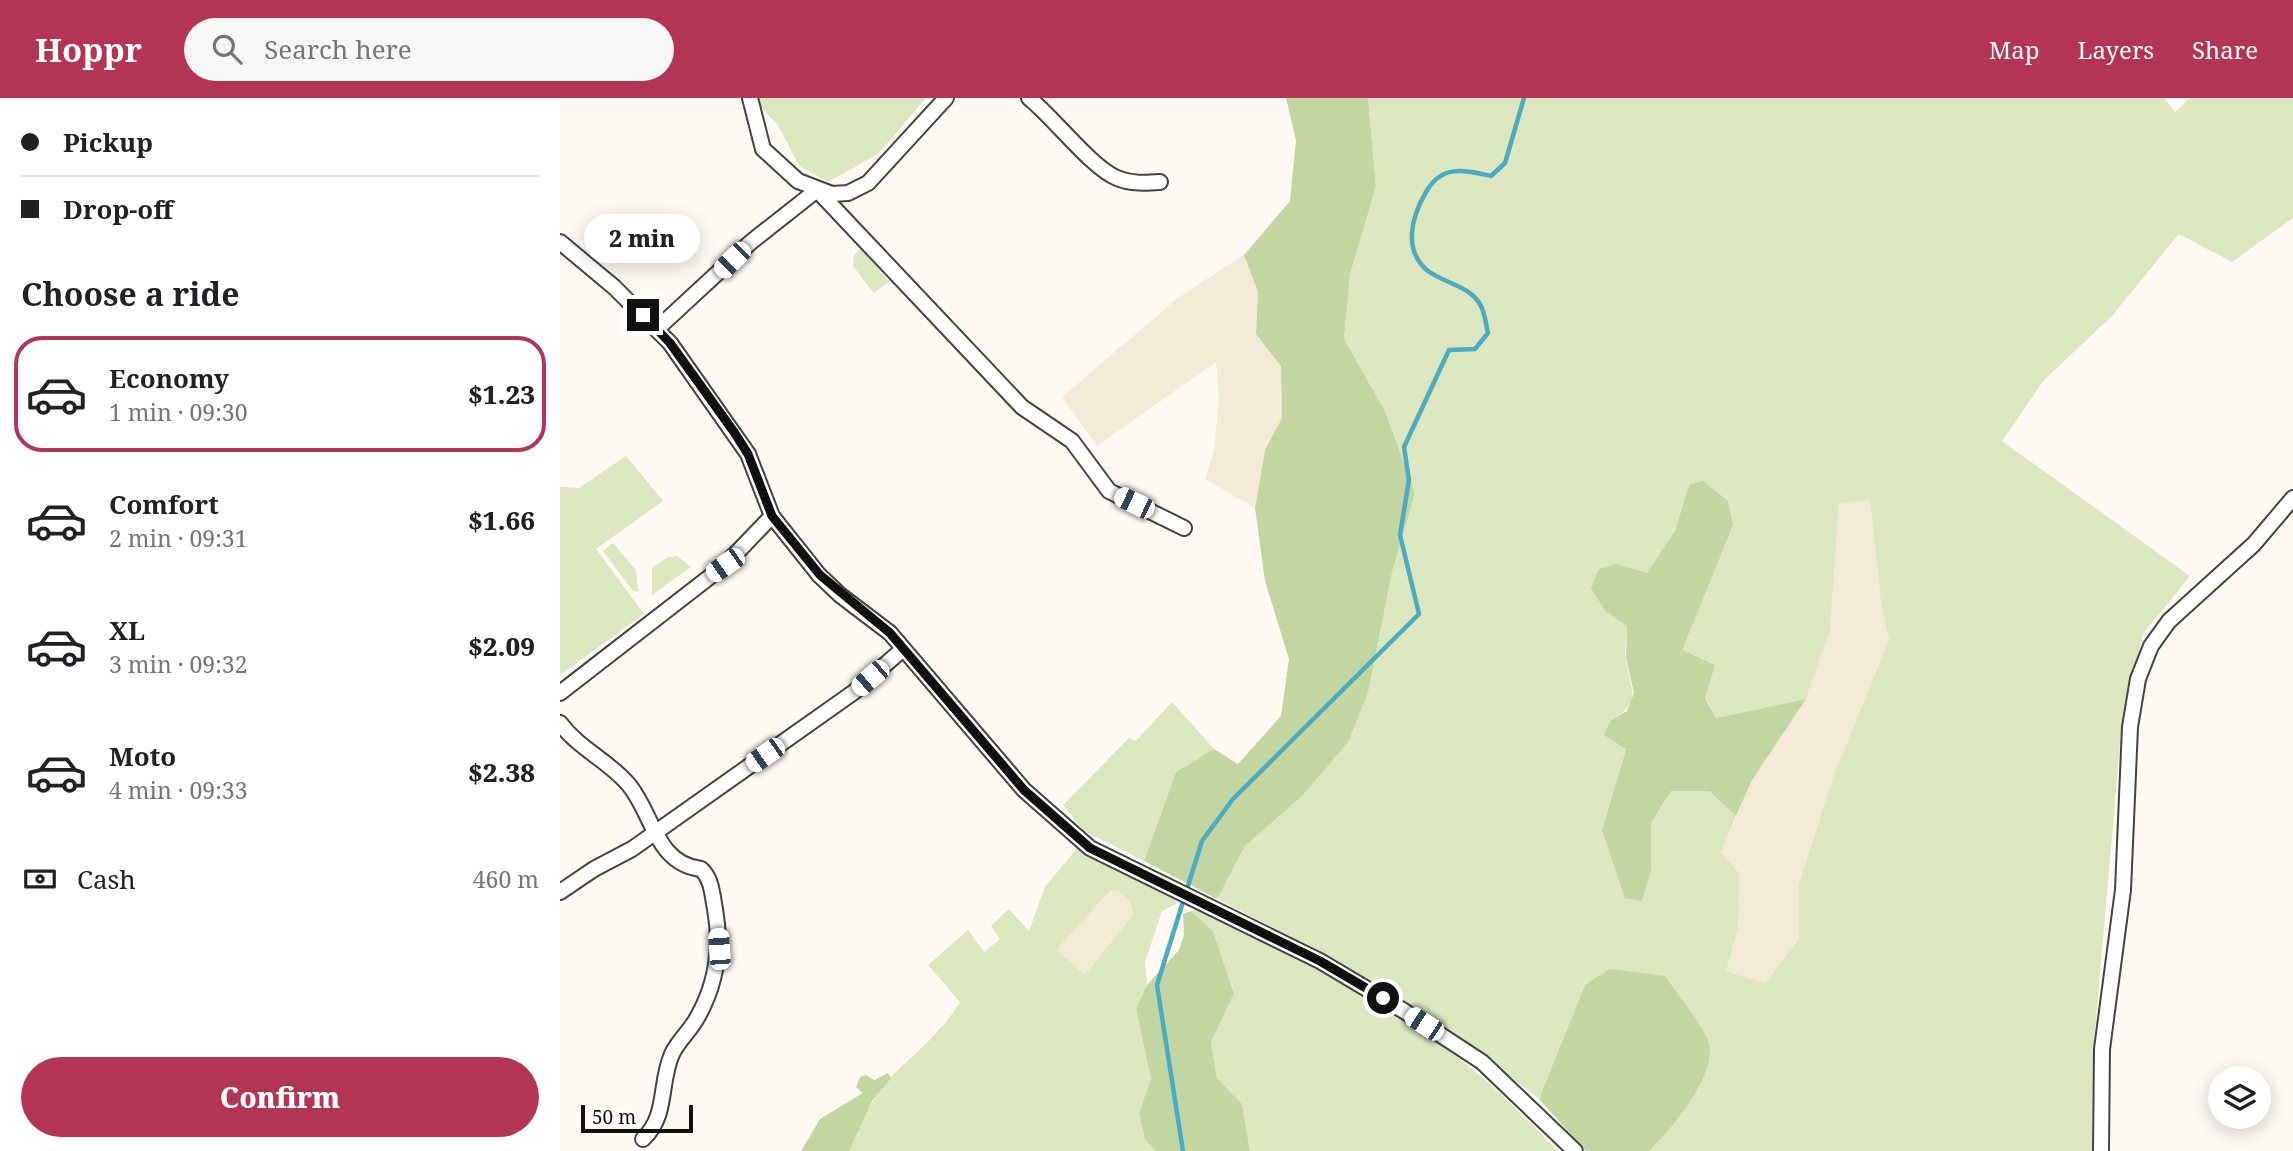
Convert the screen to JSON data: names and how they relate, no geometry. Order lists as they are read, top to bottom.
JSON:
{
  "scale_bar": "50 m",
  "page": {
    "header": "Hoppr",
    "search": "Search here",
    "nav": ["Map", "Layers", "Share"],
    "banner": ["Pickup", "Drop-off"],
    "bubble": "2 min",
    "heading": "Choose a ride",
    "list": [
      {
        "name": "Economy",
        "note": "1 min · 09:30",
        "value": "$1.23"
      },
      {
        "name": "Comfort",
        "note": "2 min · 09:31",
        "value": "$1.66"
      },
      {
        "name": "XL",
        "note": "3 min · 09:32",
        "value": "$2.09"
      },
      {
        "name": "Moto",
        "note": "4 min · 09:33",
        "value": "$2.38"
      }
    ],
    "pay": ["Cash", "460 m"],
    "buttons": "Confirm",
    "scale": "50 m"
  }
}
